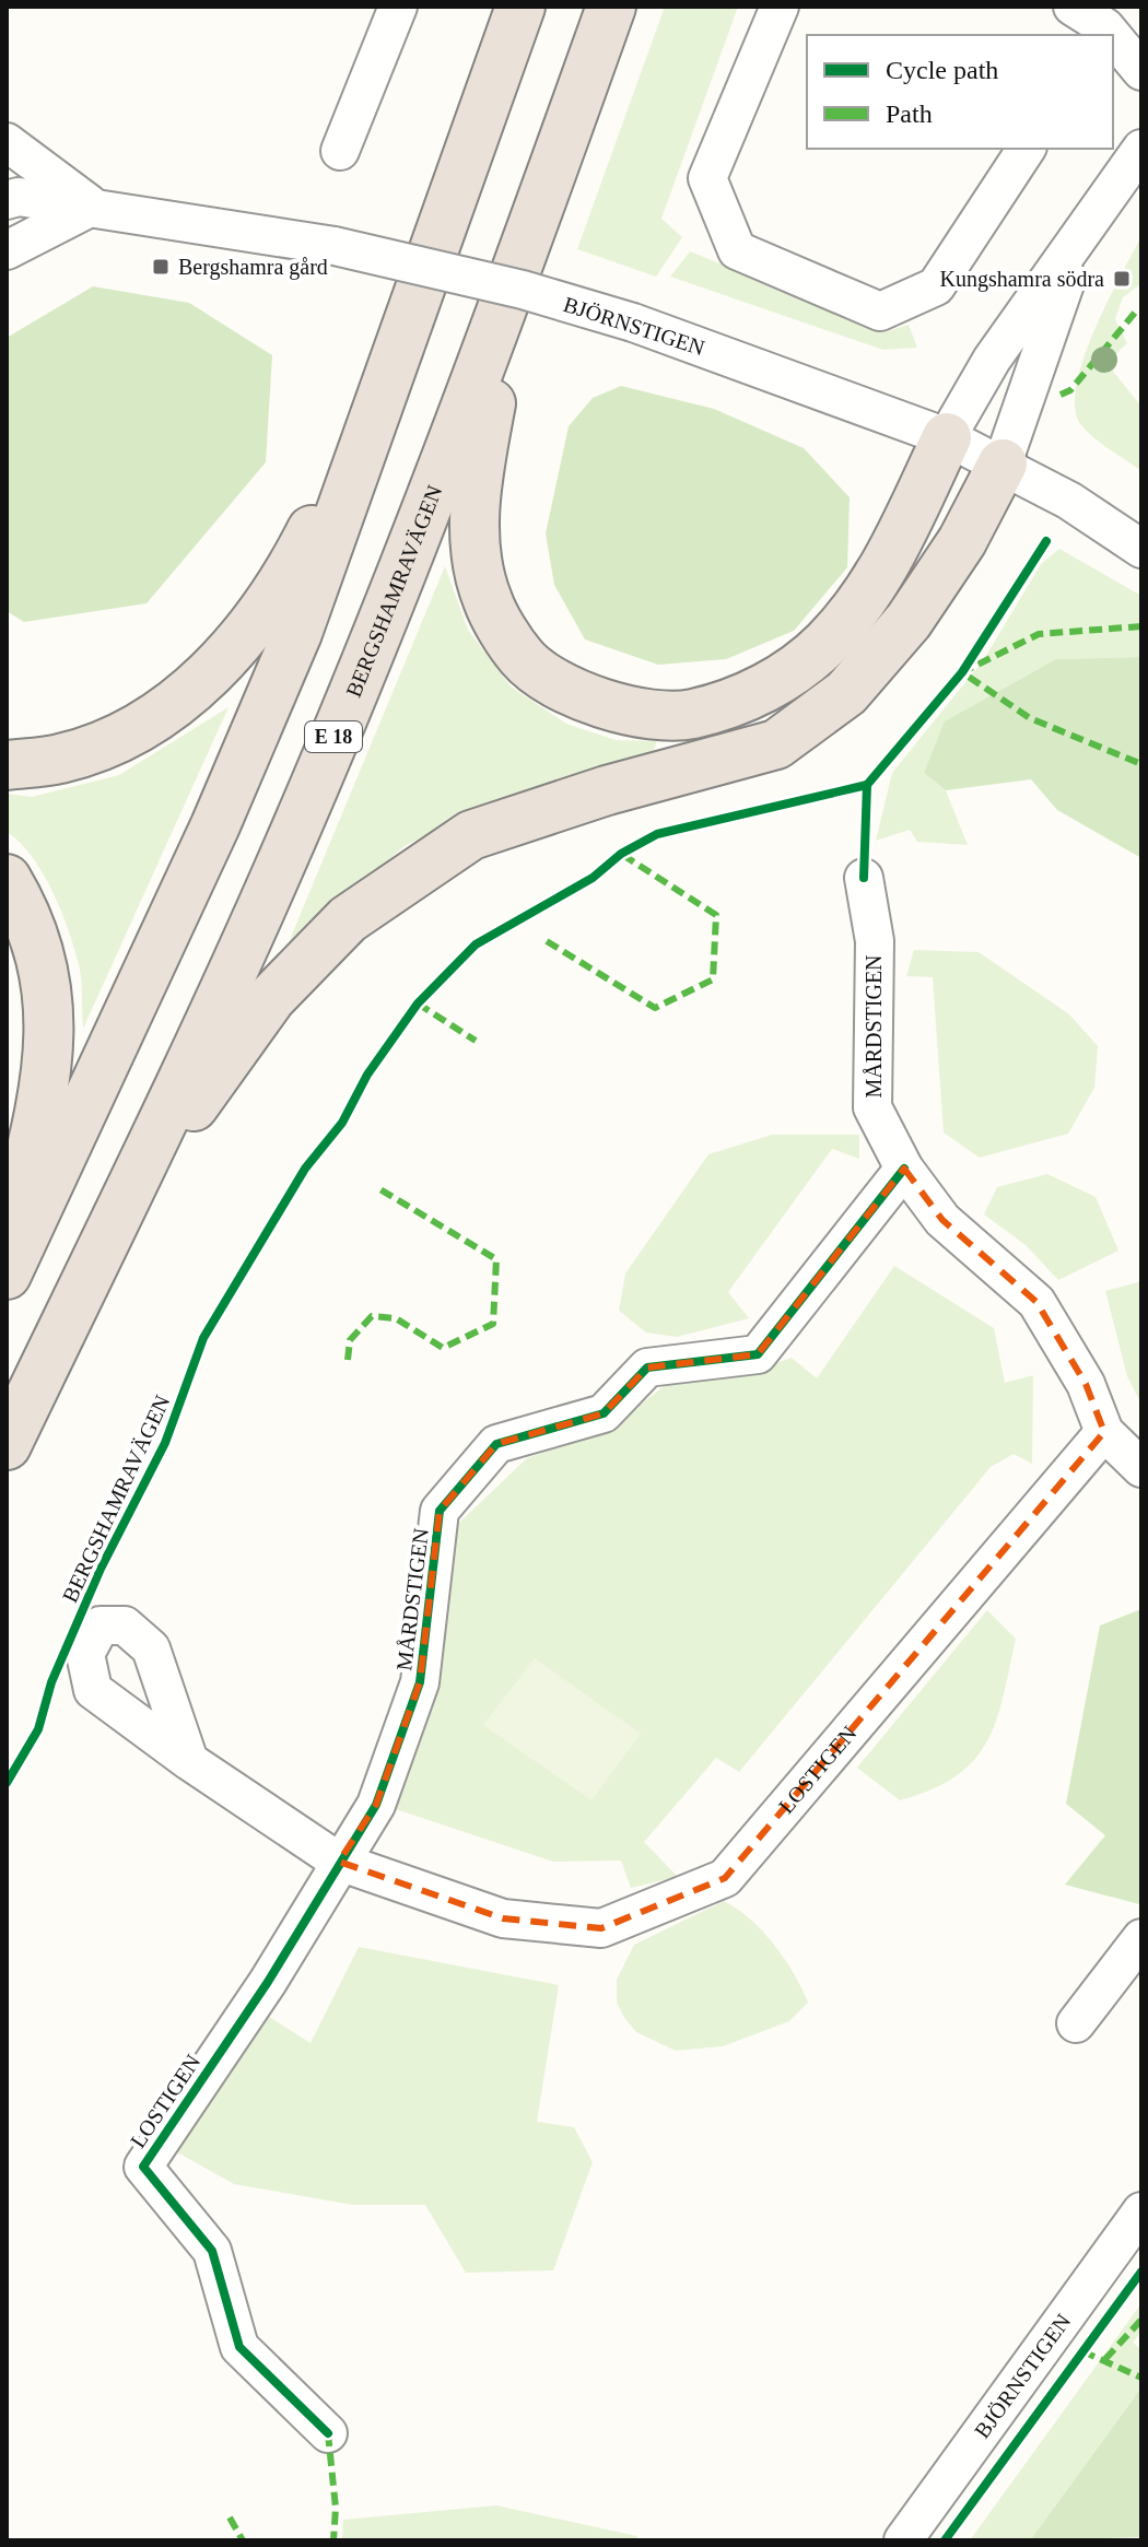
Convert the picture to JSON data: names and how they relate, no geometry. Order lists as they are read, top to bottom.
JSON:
{
  "streets": {
    "highway": ["BERGSHAMRAVÄGEN", "E 18"],
    "street": ["BJÖRNSTIGEN", "MÅRDSTIGEN", "LOSTIGEN"]
  },
  "crossings": [
    ["MÅRDSTIGEN", "LOSTIGEN"]
  ],
  "places": {
    "transit": ["Bergshamra gård", "Kungshamra södra"]
  },
  "legend": ["Cycle path", "Path"]
}
